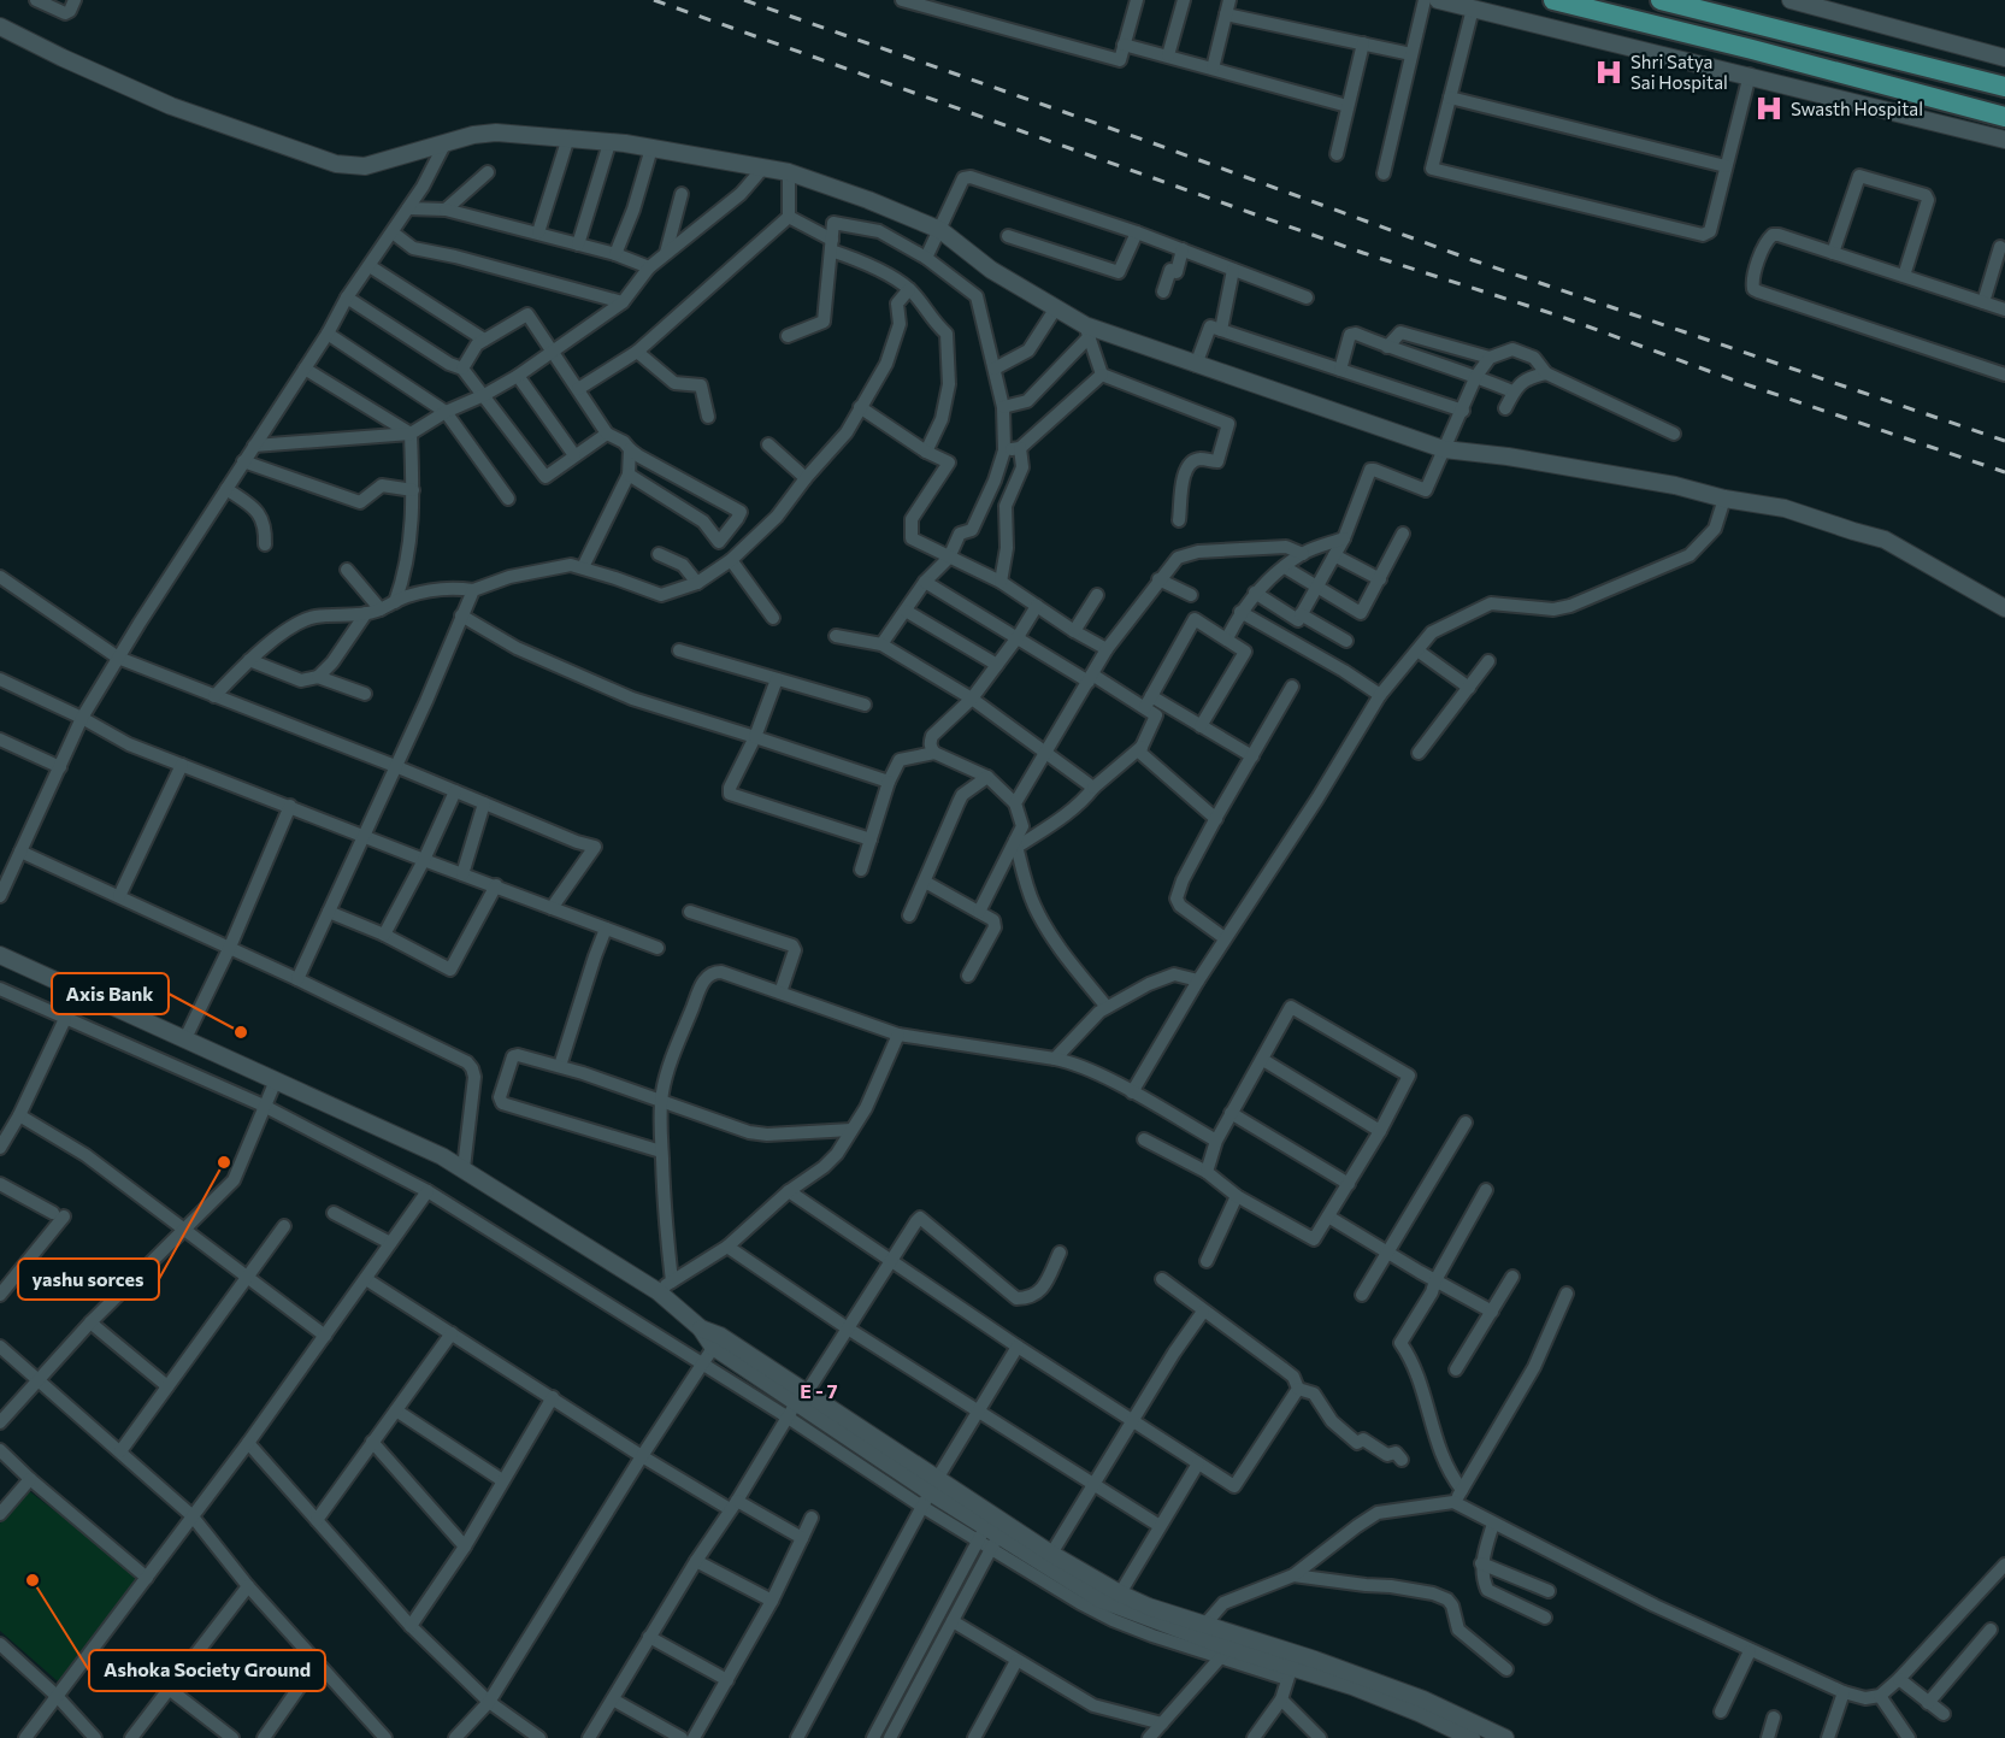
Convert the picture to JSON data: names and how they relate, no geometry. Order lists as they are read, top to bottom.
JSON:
{
  "districts": ["E - 7"],
  "places": {
    "hospital": ["Shri Satya Sai Hospital", "Swasth Hospital"],
    "other": ["Axis Bank", "yashu sorces", "Ashoka Society Ground"]
  }
}
